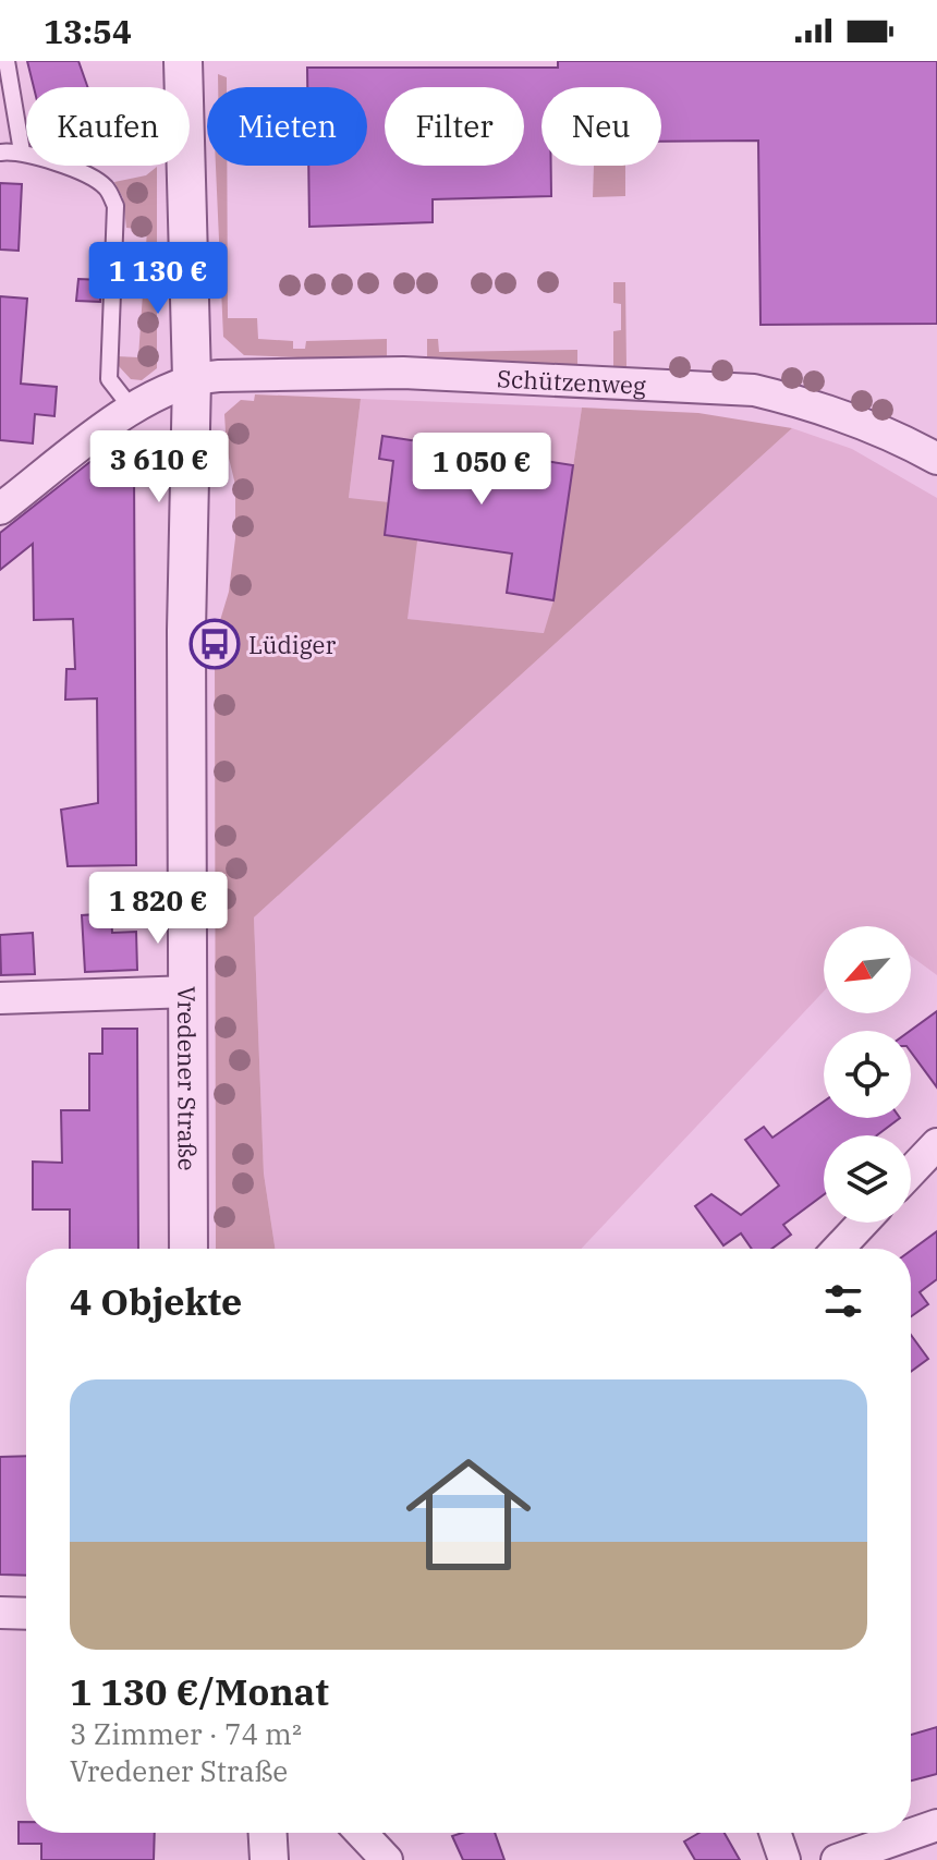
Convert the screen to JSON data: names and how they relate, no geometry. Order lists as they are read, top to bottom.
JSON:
{
  "streets": {
    "street": ["Schützenweg", "Vredener Straße"]
  },
  "crossings": [
    ["Schützenweg", "Vredener Straße"]
  ],
  "places": {
    "bus stop": ["Lüdiger"]
  },
  "north": "bottom left",
  "page": {
    "status": "13:54",
    "chip": [
      "Kaufen",
      "Mieten",
      "Filter",
      "Neu"
    ],
    "price": [
      "1 130 €",
      "3 610 €",
      "1 050 €",
      "1 820 €"
    ],
    "heading": "4 Objekte",
    "list": [
      {
        "name": "1 130 €/Monat",
        "note": "3 Zimmer · 74 m² · Vredener Straße"
      }
    ]
  }
}
